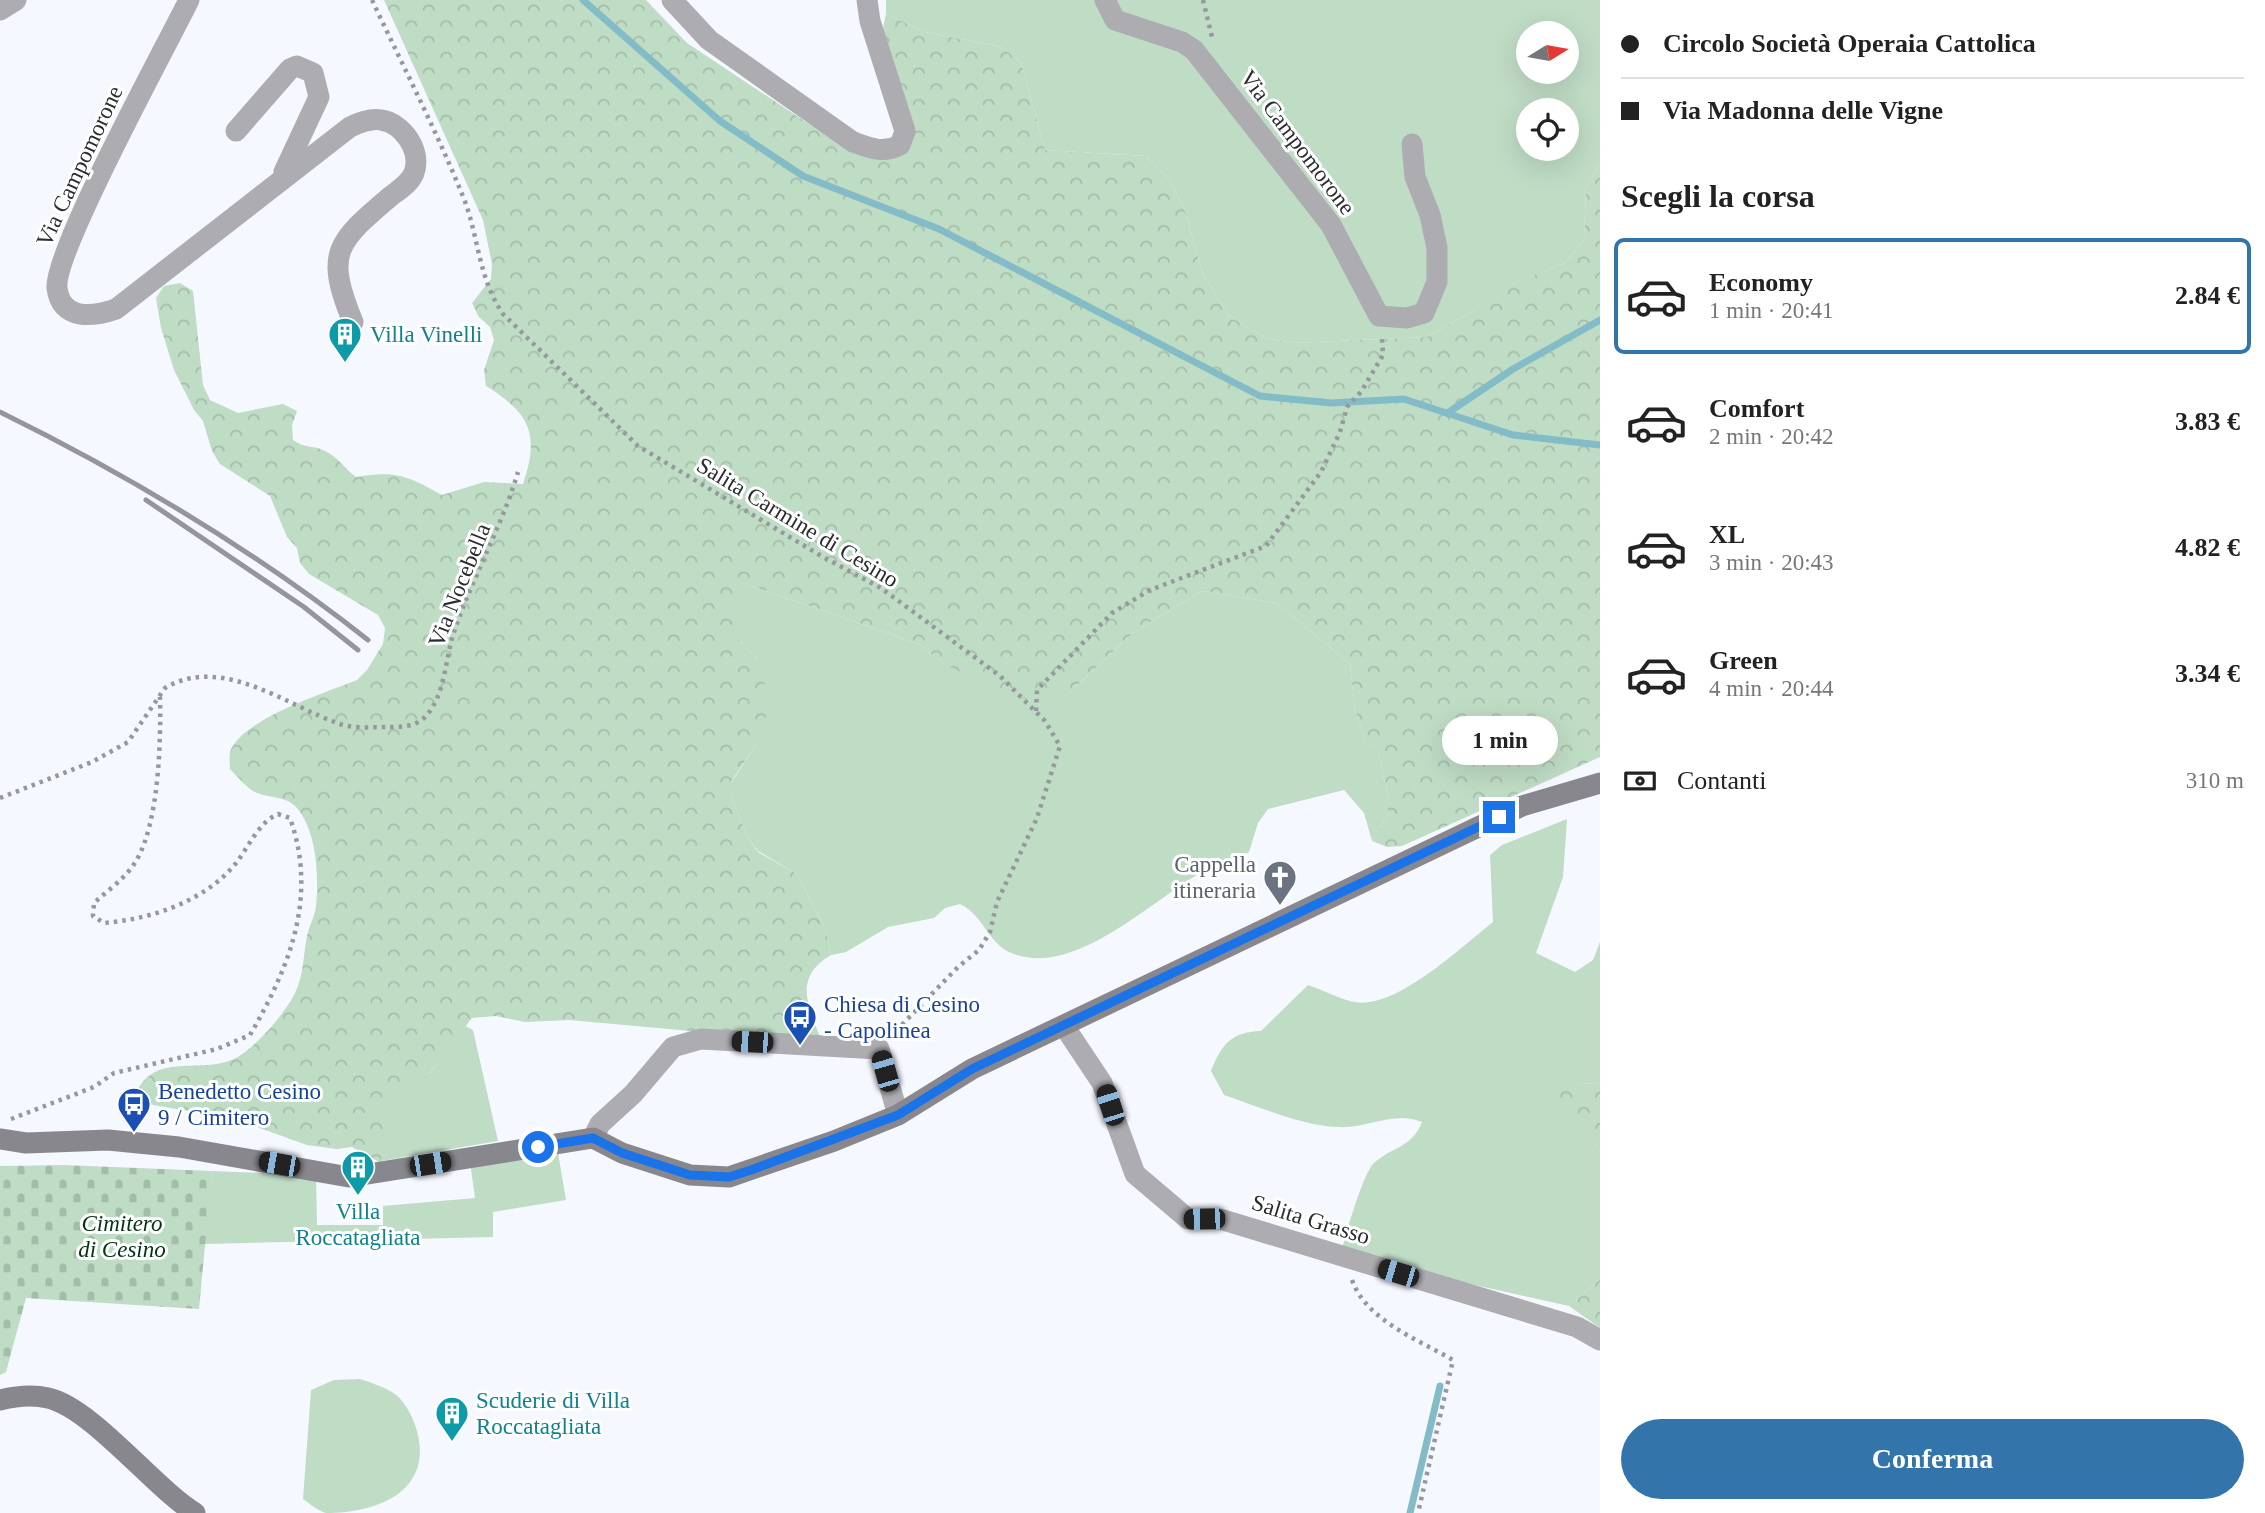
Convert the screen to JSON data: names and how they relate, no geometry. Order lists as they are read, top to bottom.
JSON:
{
  "streets": {
    "street": ["Via Campomorone", "Salita Grasso"],
    "path": ["Salita Carmine di Cesino", "Via Nocebella"]
  },
  "parks": ["Cimitero di Cesino"],
  "places": {
    "building": ["Villa Vinelli", "Villa Roccatagliata", "Scuderie di Villa Roccatagliata"],
    "church": ["Cappella itineraria"],
    "bus stop": ["Chiesa di Cesino - Capolinea", "Benedetto Cesino 9 / Cimitero"]
  },
  "north": "right",
  "page": {
    "banner": ["Circolo Società Operaia Cattolica", "Via Madonna delle Vigne"],
    "heading": "Scegli la corsa",
    "list": [
      {
        "name": "Economy",
        "note": "1 min · 20:41",
        "value": "2.84 €"
      },
      {
        "name": "Comfort",
        "note": "2 min · 20:42",
        "value": "3.83 €"
      },
      {
        "name": "XL",
        "note": "3 min · 20:43",
        "value": "4.82 €"
      },
      {
        "name": "Green",
        "note": "4 min · 20:44",
        "value": "3.34 €"
      }
    ],
    "bubble": "1 min",
    "pay": ["Contanti", "310 m"],
    "buttons": "Conferma"
  }
}
